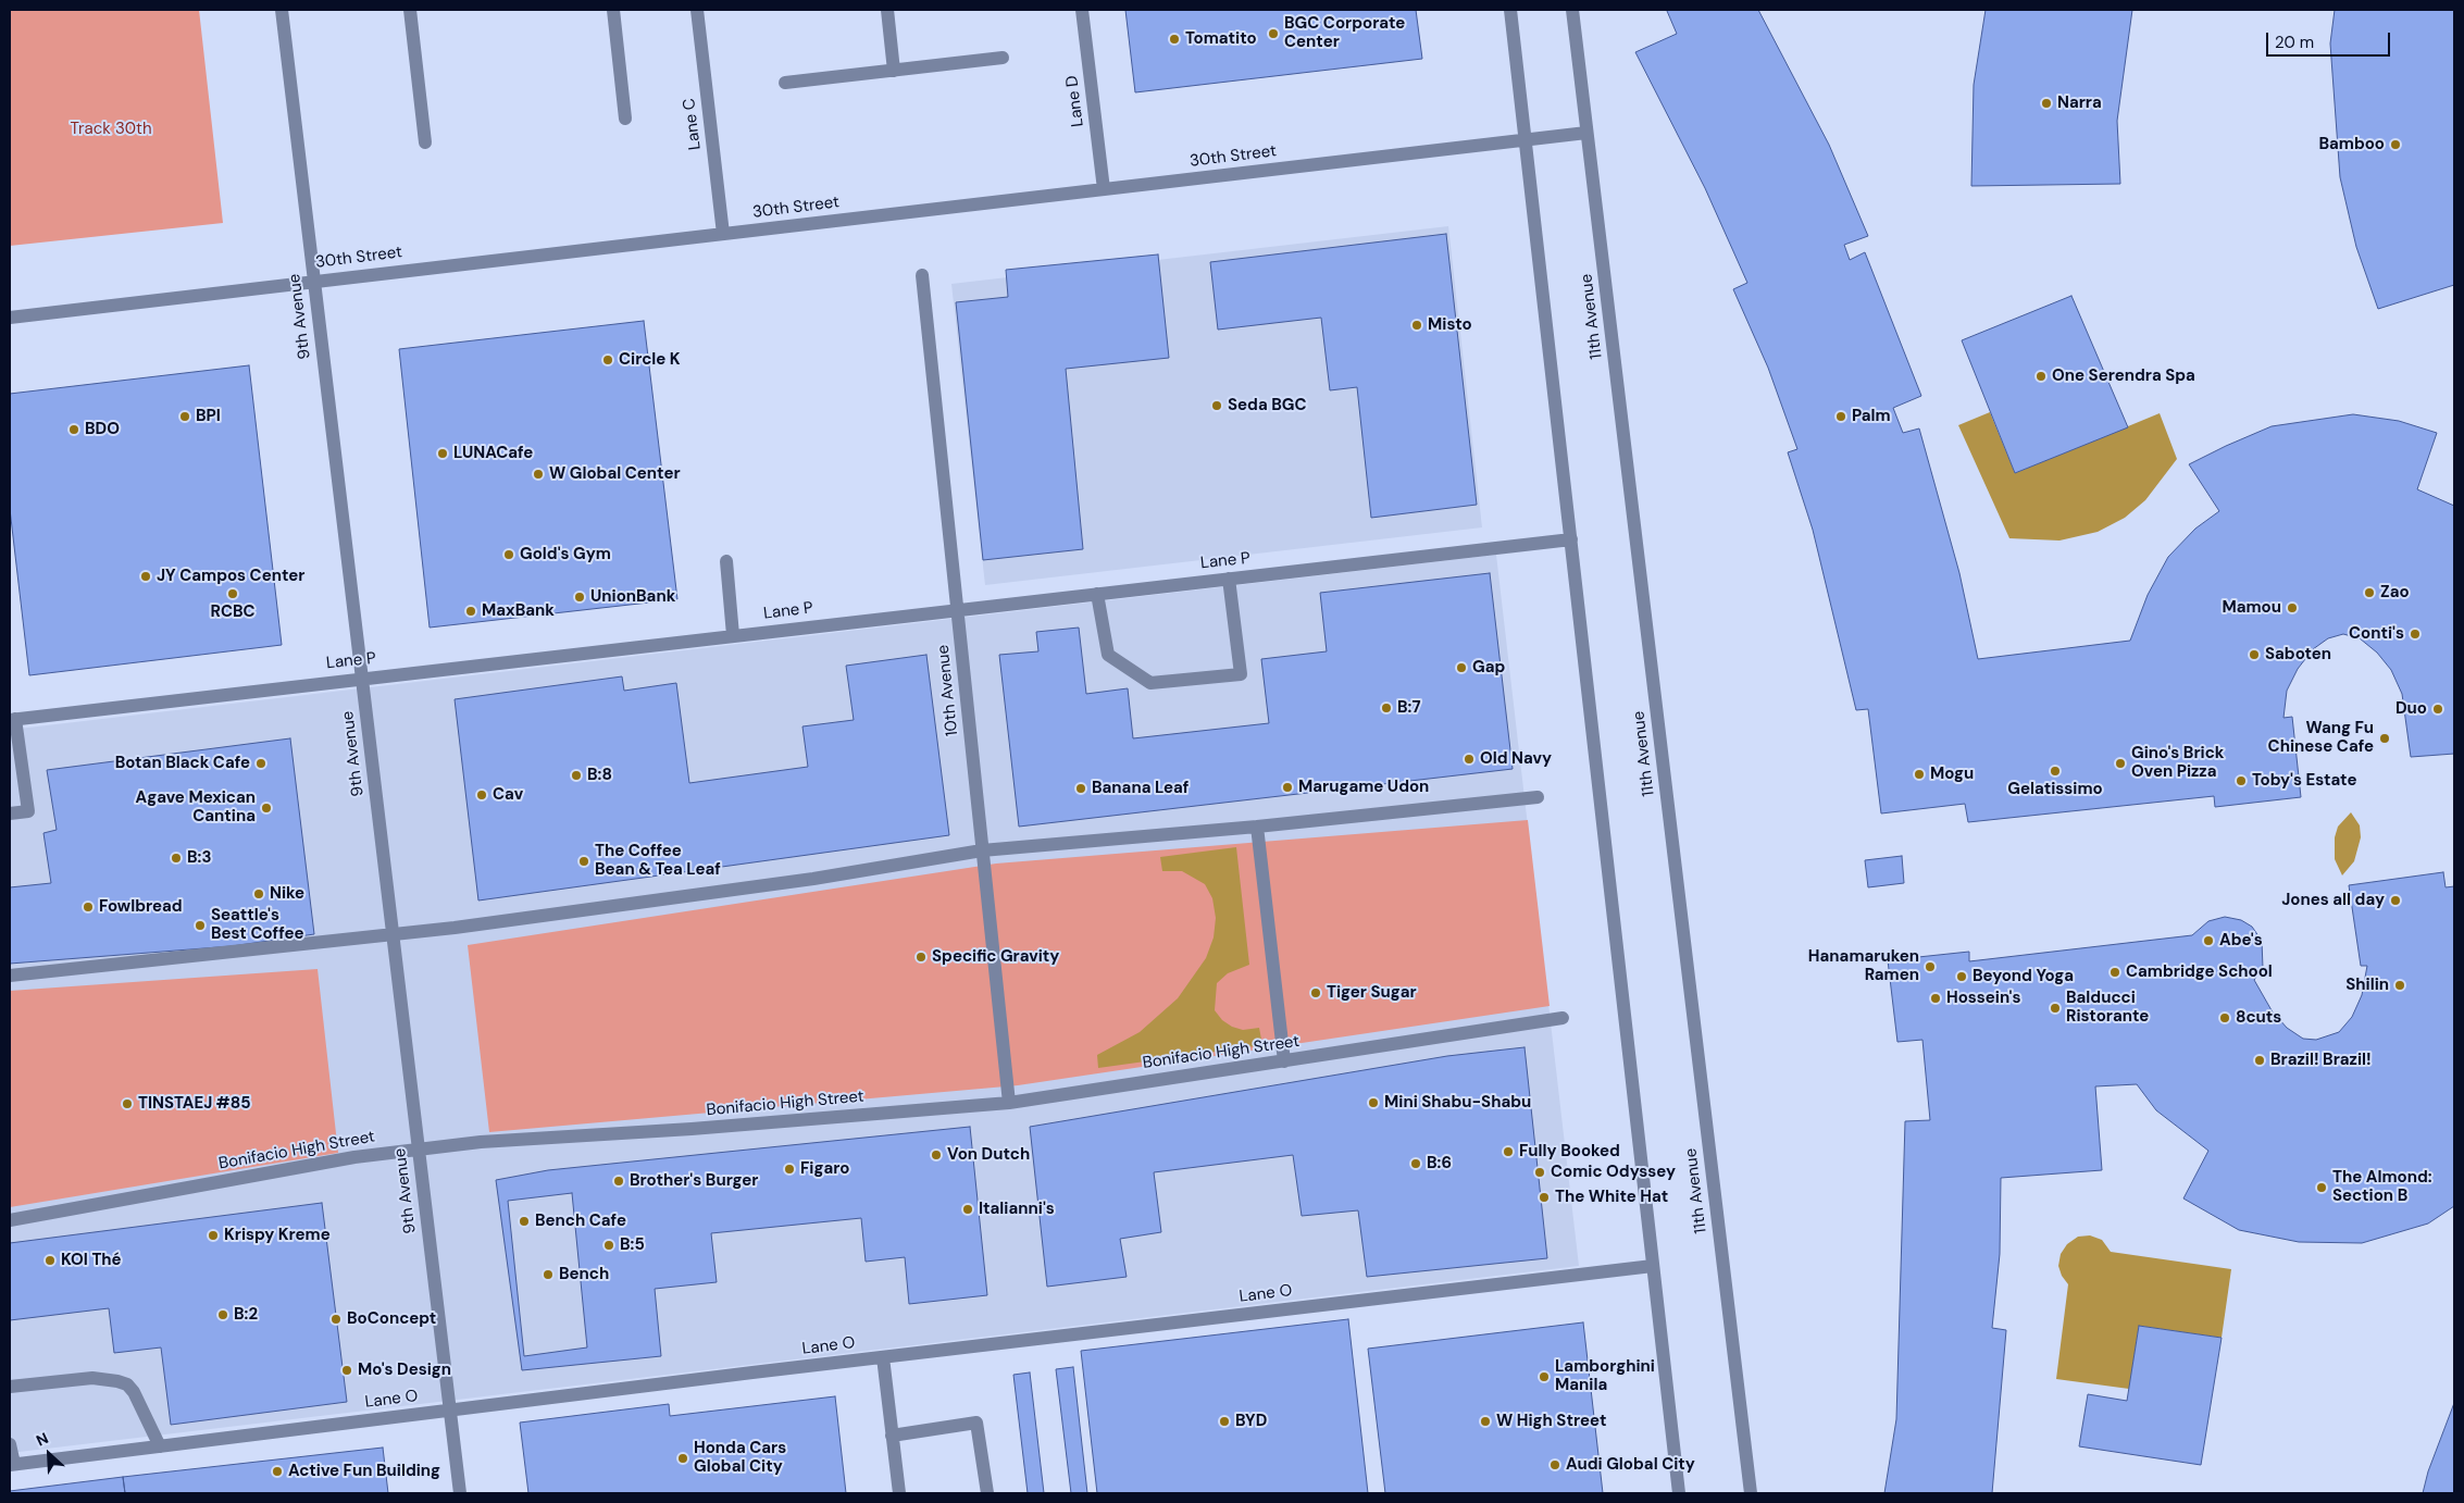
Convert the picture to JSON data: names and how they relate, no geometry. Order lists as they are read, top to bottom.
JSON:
{
  "streets": {
    "street": [
      "Lane D",
      "Lane C",
      "30th Street",
      "9th Avenue",
      "11th Avenue",
      "Lane P",
      "10th Avenue",
      "Bonifacio High Street",
      "Lane O"
    ]
  },
  "crossings": [
    ["Lane D", "30th Street"],
    ["Lane C", "30th Street"],
    ["30th Street", "9th Avenue"],
    ["30th Street", "11th Avenue"],
    ["9th Avenue", "Lane P"],
    ["9th Avenue", "Bonifacio High Street"],
    ["9th Avenue", "Lane O"],
    ["Lane P", "10th Avenue"],
    ["10th Avenue", "Bonifacio High Street"]
  ],
  "parks": ["Track 30th"],
  "places": [
    "BGC Corporate Center",
    "Tomatito",
    "Narra",
    "Bamboo",
    "Misto",
    "Circle K",
    "One Serendra Spa",
    "Seda BGC",
    "BPI",
    "Palm",
    "BDO",
    "LUNACafe",
    "W Global Center",
    "Gold's Gym",
    "JY Campos Center",
    "Zao",
    "RCBC",
    "UnionBank",
    "Mamou",
    "MaxBank",
    "Conti's",
    "Saboten",
    "Gap",
    "B:7",
    "Duo",
    "Wang Fu Chinese Cafe",
    "Old Navy",
    "Botan Black Cafe",
    "Gino's Brick Oven Pizza",
    "Gelatissimo",
    "Mogu",
    "B:8",
    "Toby's Estate",
    "Marugame Udon",
    "Banana Leaf",
    "Cav",
    "Agave Mexican Cantina",
    "B:3",
    "The Coffee Bean & Tea Leaf",
    "Nike",
    "Jones all day",
    "Fowlbread",
    "Seattle's Best Coffee",
    "Abe's",
    "Specific Gravity",
    "Hanamaruken Ramen",
    "Cambridge School",
    "Beyond Yoga",
    "Shilin",
    "Tiger Sugar",
    "Hossein's",
    "Balducci Ristorante",
    "8cuts",
    "Brazil! Brazil!",
    "Mini Shabu-Shabu",
    "TINSTAEJ #85",
    "Fully Booked",
    "Von Dutch",
    "B:6",
    "Figaro",
    "Comic Odyssey",
    "Brother's Burger",
    "The Almond: Section B",
    "The White Hat",
    "Italianni's",
    "Bench Cafe",
    "Krispy Kreme",
    "B:5",
    "KOI Thé",
    "Bench",
    "B:2",
    "BoConcept",
    "Mo's Design",
    "Lamborghini Manila",
    "BYD",
    "W High Street",
    "Honda Cars Global City",
    "Audi Global City",
    "Active Fun Building"
  ],
  "scale_bar": "20 m",
  "north": "top left"
}
